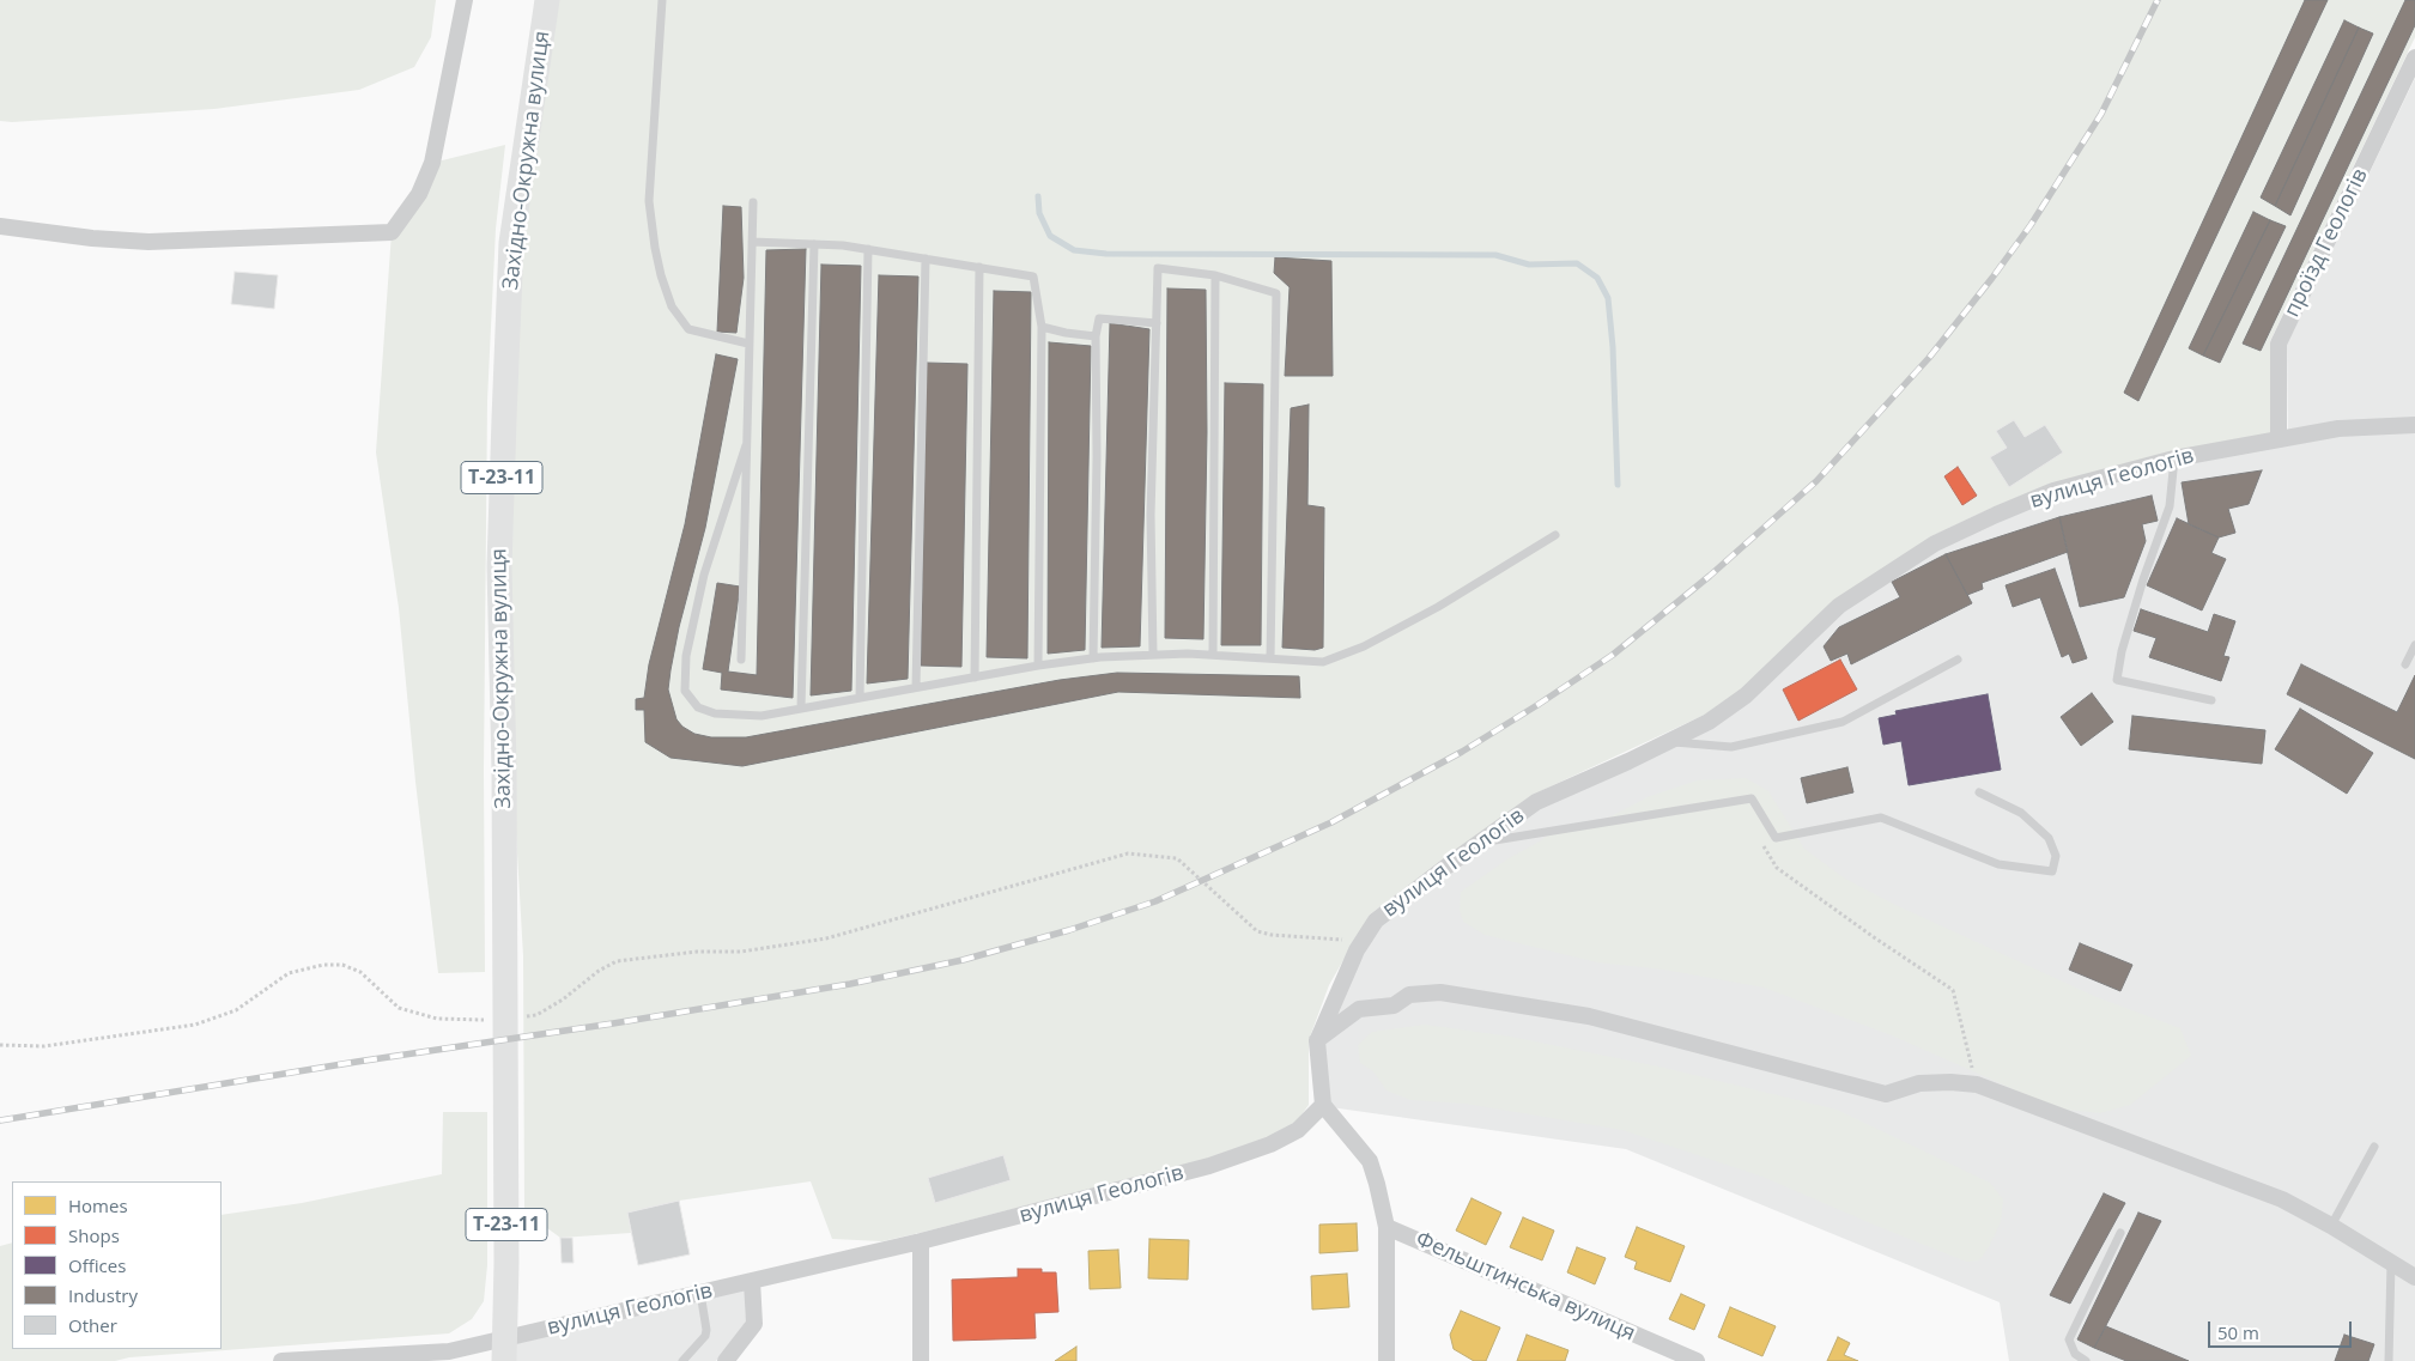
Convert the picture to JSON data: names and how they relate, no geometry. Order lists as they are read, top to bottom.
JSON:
{
  "streets": {
    "main road": ["Західно-Окружна вулиця", "Т-23-11"],
    "street": ["проїзд Геологів", "вулиця Геологів", "Фельштинська вулиця"]
  },
  "crossings": [
    ["Західно-Окружна вулиця", "вулиця Геологів"],
    ["проїзд Геологів", "вулиця Геологів"]
  ],
  "legend": [
    "Homes",
    "Shops",
    "Offices",
    "Industry",
    "Other"
  ],
  "scale_bar": "50 m"
}
